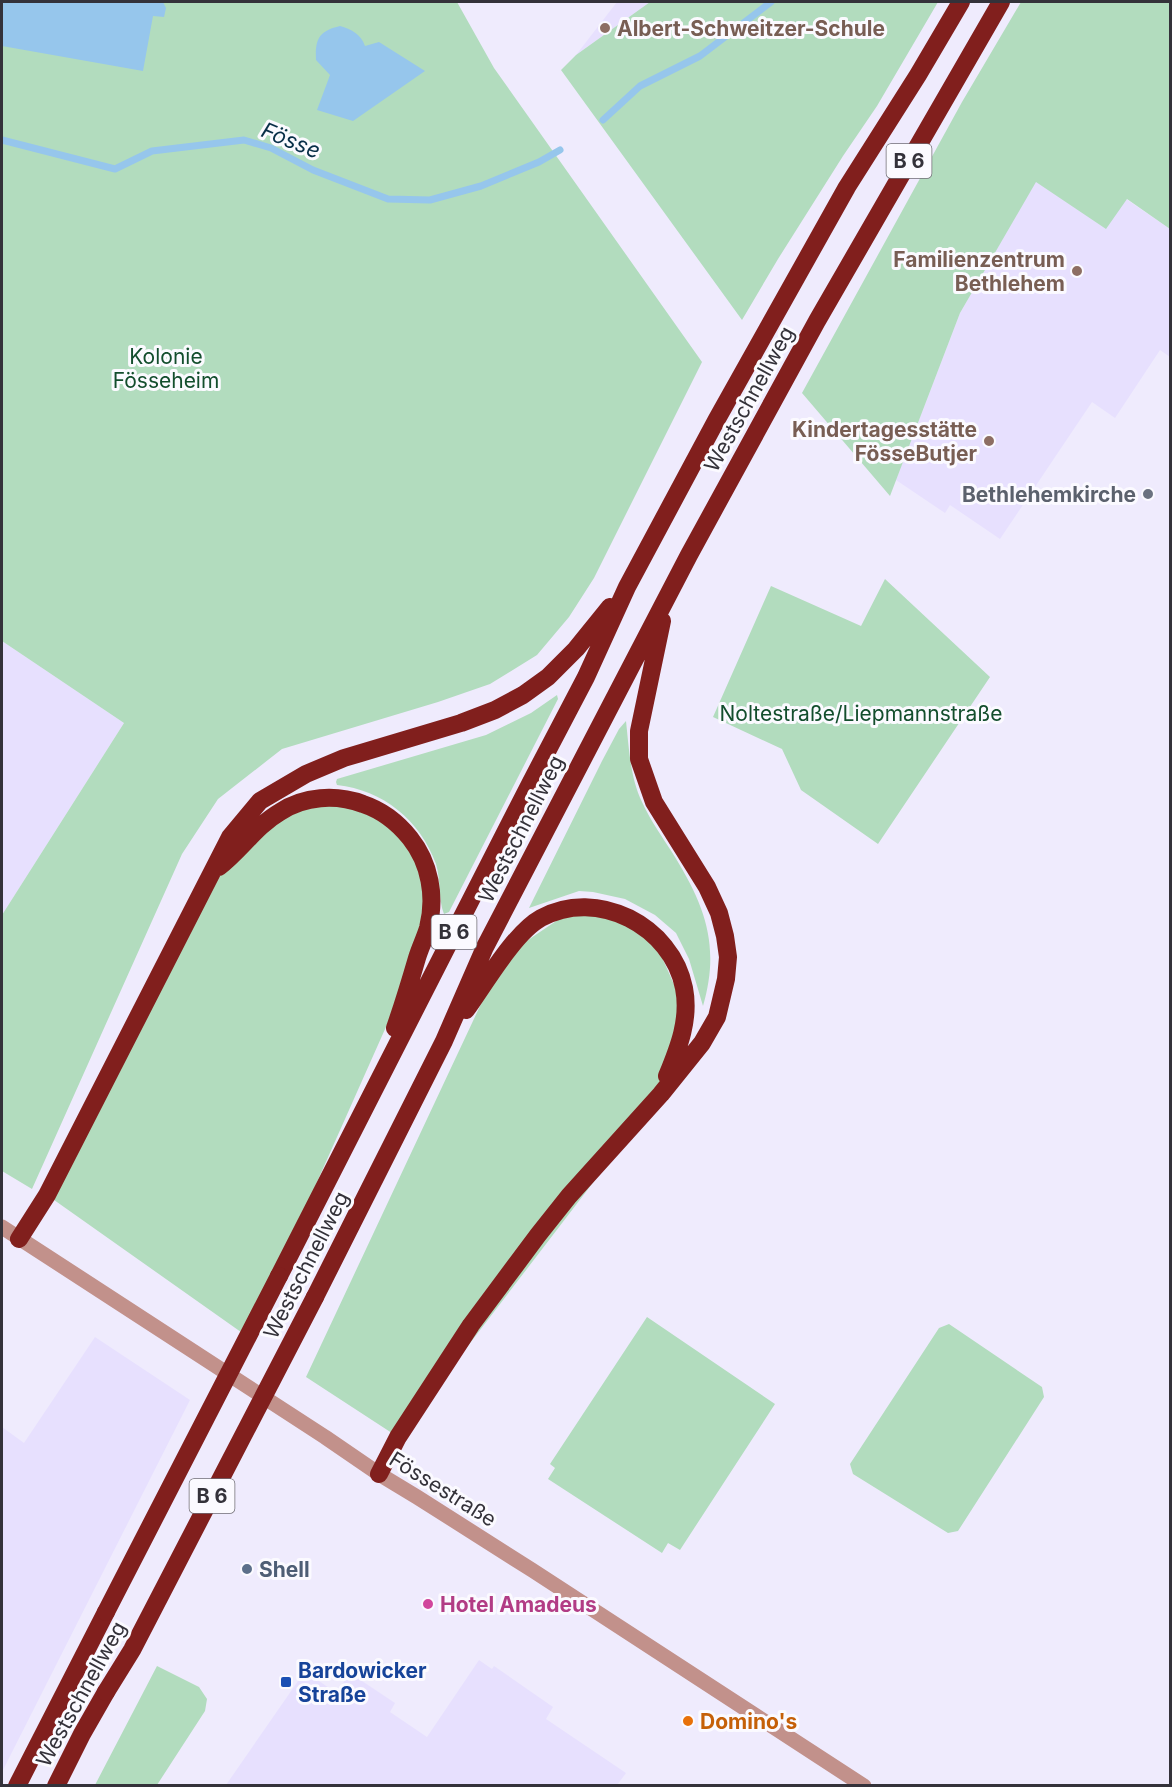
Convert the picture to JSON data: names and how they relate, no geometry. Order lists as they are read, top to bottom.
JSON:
{
  "streets": {
    "highway": ["B 6", "Westschnellweg"],
    "street": ["Fössestraße"]
  },
  "water": ["Fösse"],
  "parks": ["Kolonie Fösseheim", "Noltestraße/Liepmannstraße"],
  "places": {
    "other": [
      "Albert-Schweitzer-Schule",
      "Familienzentrum Bethlehem",
      "Kindertagesstätte FösseButjer",
      "Bethlehemkirche",
      "Shell",
      "Hotel Amadeus",
      "Domino's"
    ],
    "transit": ["Bardowicker Straße"]
  }
}
